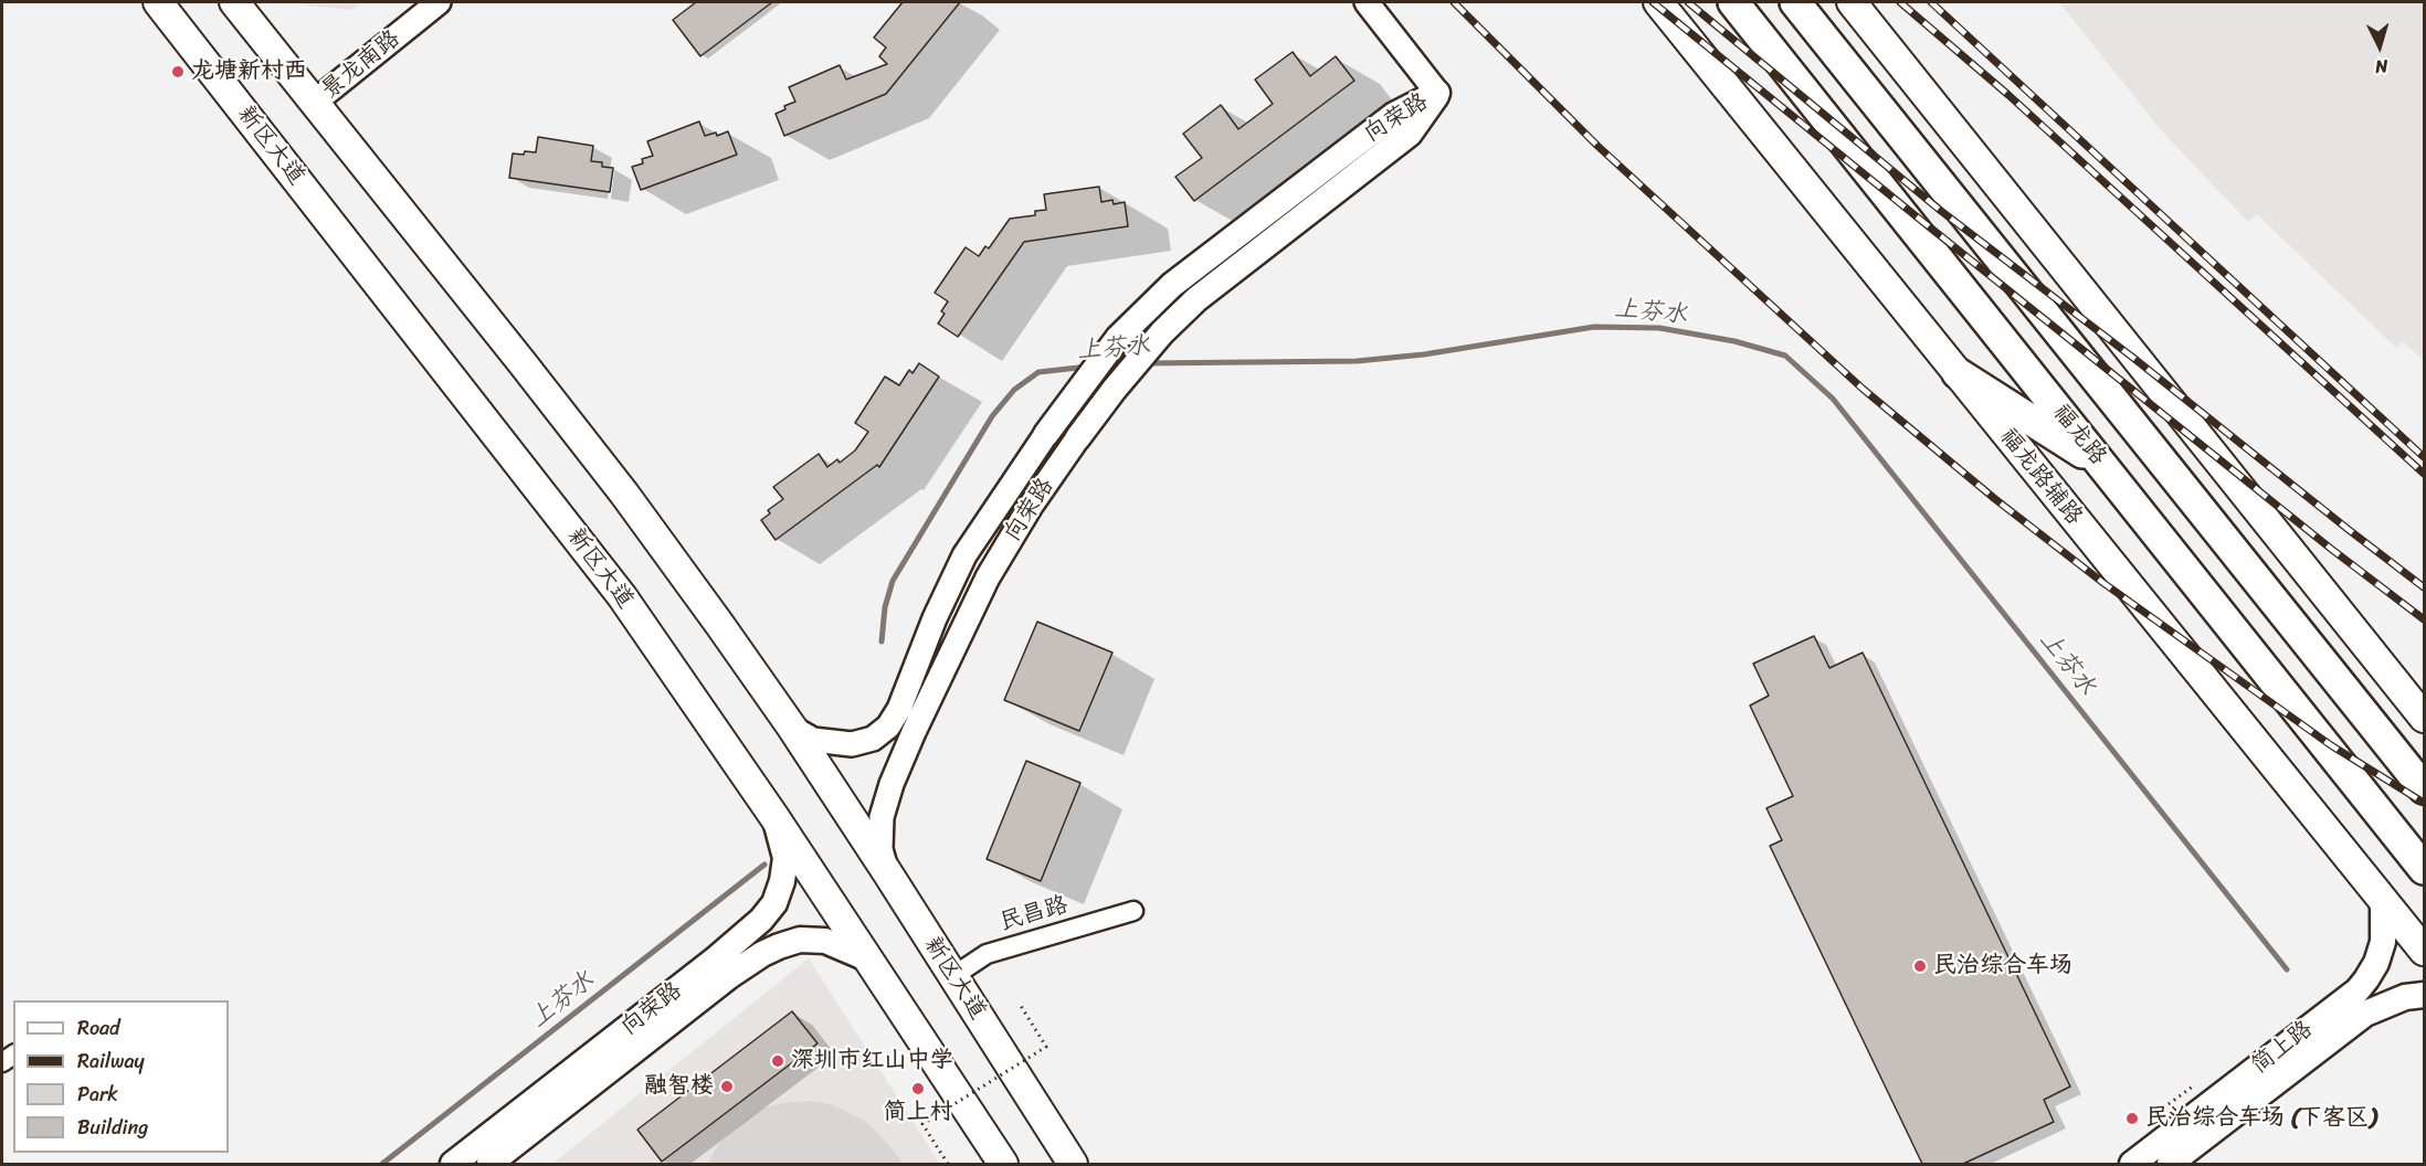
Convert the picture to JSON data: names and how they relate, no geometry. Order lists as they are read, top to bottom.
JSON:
{
  "streets": {
    "highway": ["福龙路"],
    "main road": [
      "向荣路",
      "新区大道",
      "福龙路辅路",
      "简上路"
    ],
    "street": ["景龙南路", "民昌路"]
  },
  "crossings": [
    ["景龙南路", "新区大道"],
    ["向荣路", "新区大道"],
    ["新区大道", "民昌路"],
    ["福龙路辅路", "简上路"]
  ],
  "water": ["上芬水"],
  "places": [
    "龙塘新村西",
    "民治综合车场",
    "深圳市红山中学",
    "融智楼",
    "简上村",
    "民治综合车场 (下客区)"
  ],
  "legend": [
    "Road",
    "Railway",
    "Park",
    "Building"
  ],
  "north": "bottom"
}
